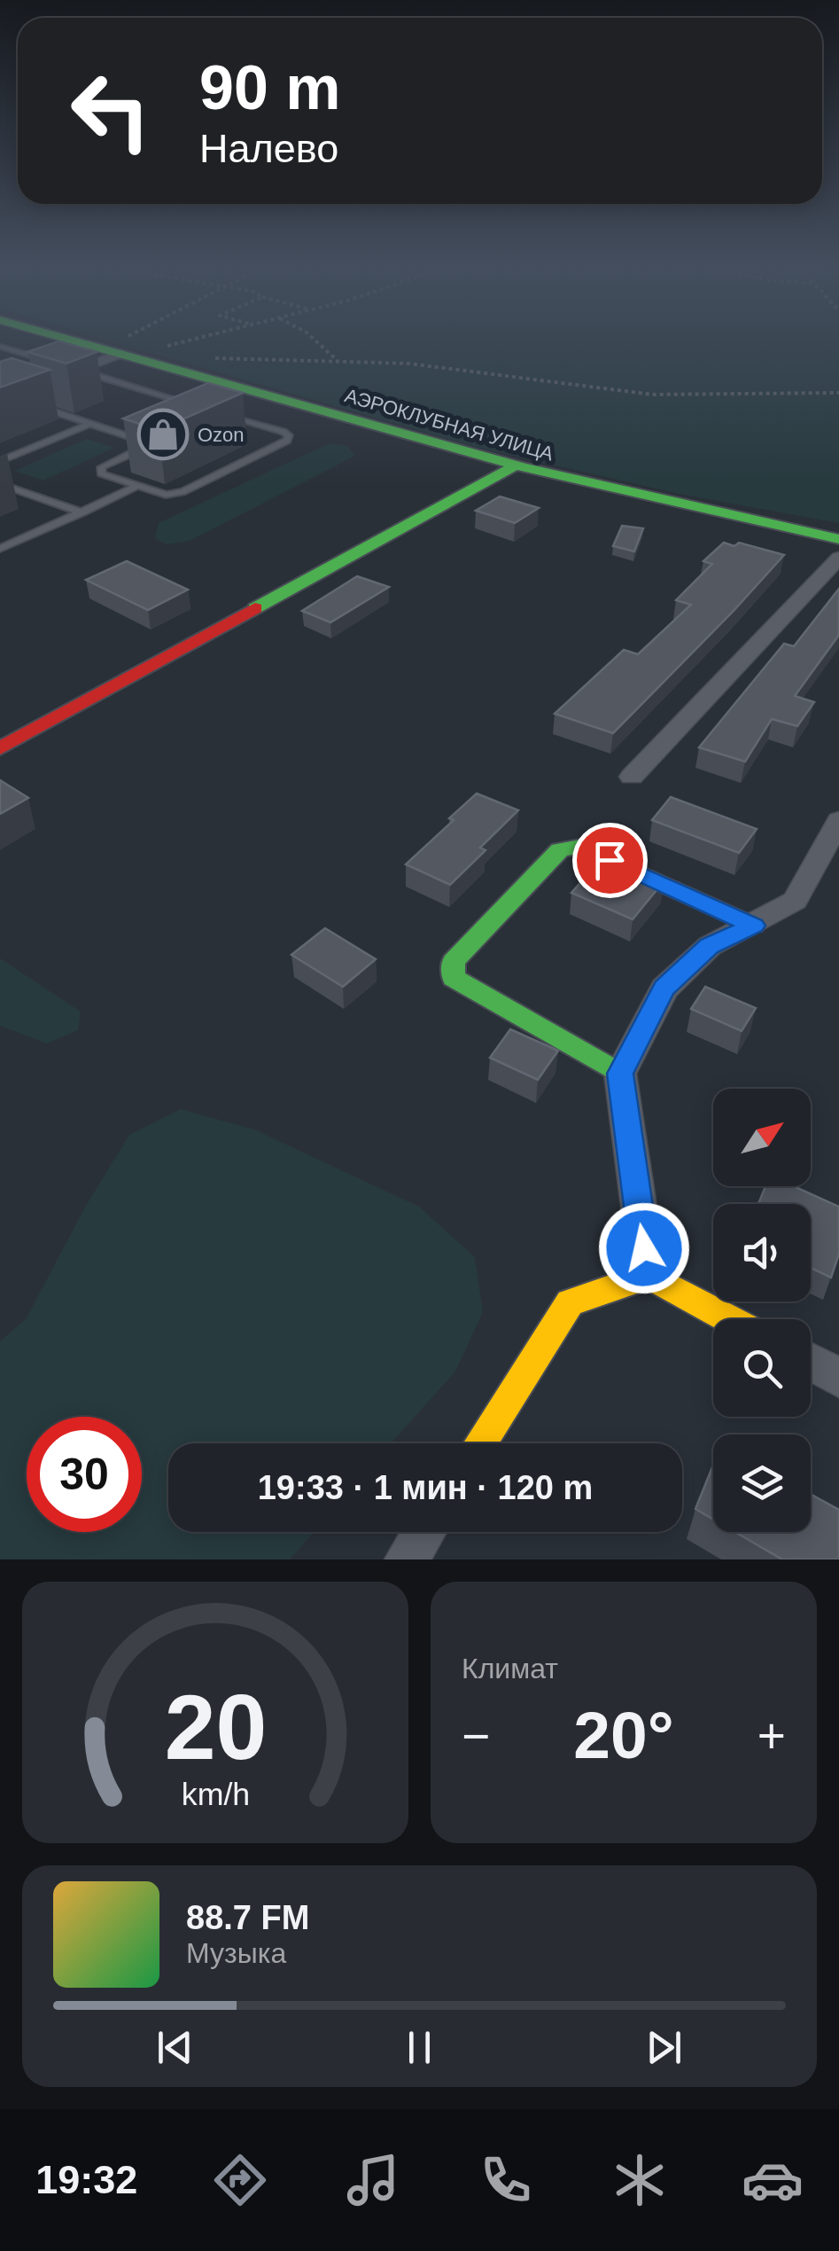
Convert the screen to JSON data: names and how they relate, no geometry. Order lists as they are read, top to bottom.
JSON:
{
  "streets": {
    "street": ["АЭРОКЛУБНАЯ УЛИЦА"]
  },
  "places": {
    "shop": ["Ozon"]
  },
  "north": "top right",
  "page": {
    "turn": ["90 m", "Налево"],
    "limit": "30",
    "trip": "19:33 · 1 мин · 120 m",
    "tile": "Климат",
    "heat": ["−", "20°", "+"],
    "song": ["88.7 FM", "Музыка"],
    "tabs": "19:32",
    "gauge": ["20", "km/h"]
  }
}
